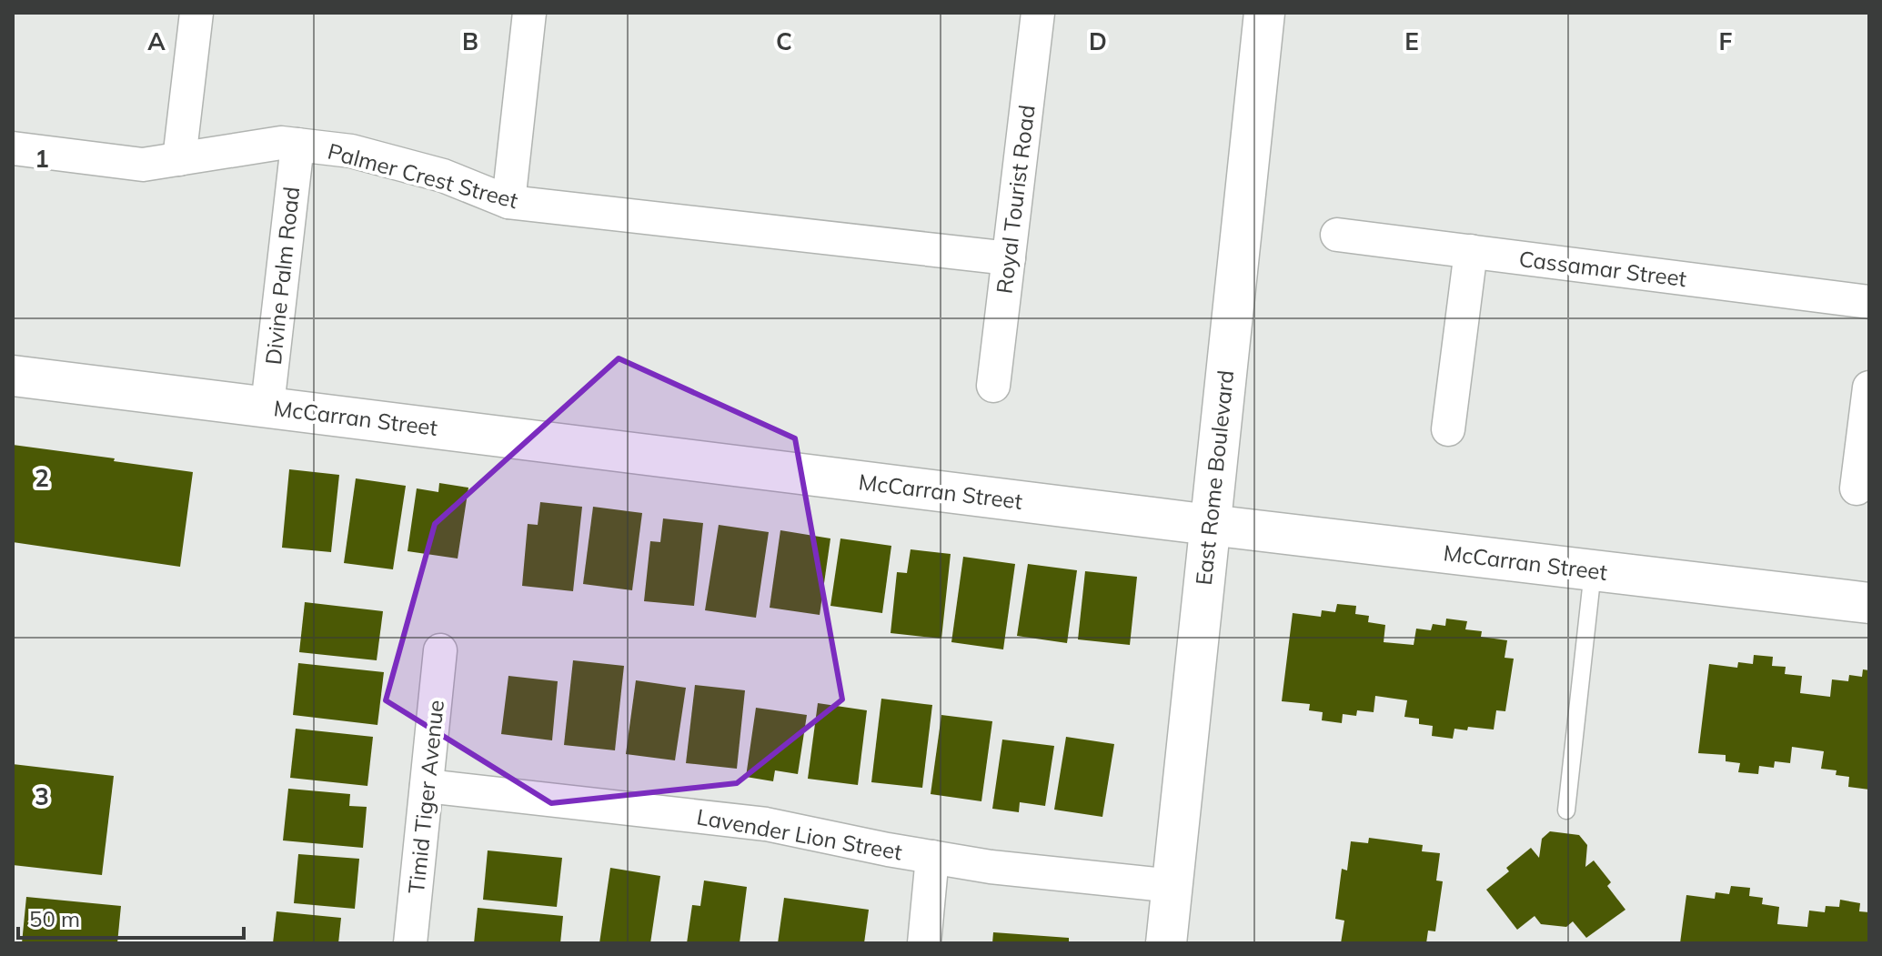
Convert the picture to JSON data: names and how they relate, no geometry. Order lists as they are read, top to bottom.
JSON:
{
  "streets": {
    "street": [
      "Palmer Crest Street",
      "Royal Tourist Road",
      "Cassamar Street",
      "Divine Palm Road",
      "McCarran Street",
      "East Rome Boulevard",
      "Timid Tiger Avenue",
      "Lavender Lion Street"
    ]
  },
  "crossings": [
    ["Palmer Crest Street", "Royal Tourist Road"],
    ["Palmer Crest Street", "Divine Palm Road"],
    ["Divine Palm Road", "McCarran Street"],
    ["McCarran Street", "East Rome Boulevard"],
    ["East Rome Boulevard", "Lavender Lion Street"],
    ["Timid Tiger Avenue", "Lavender Lion Street"]
  ],
  "scale_bar": "50 m",
  "grid": {
    "columns": [
      "A",
      "B",
      "C",
      "D",
      "E",
      "F"
    ],
    "rows": ["1", "2", "3"]
  }
}
